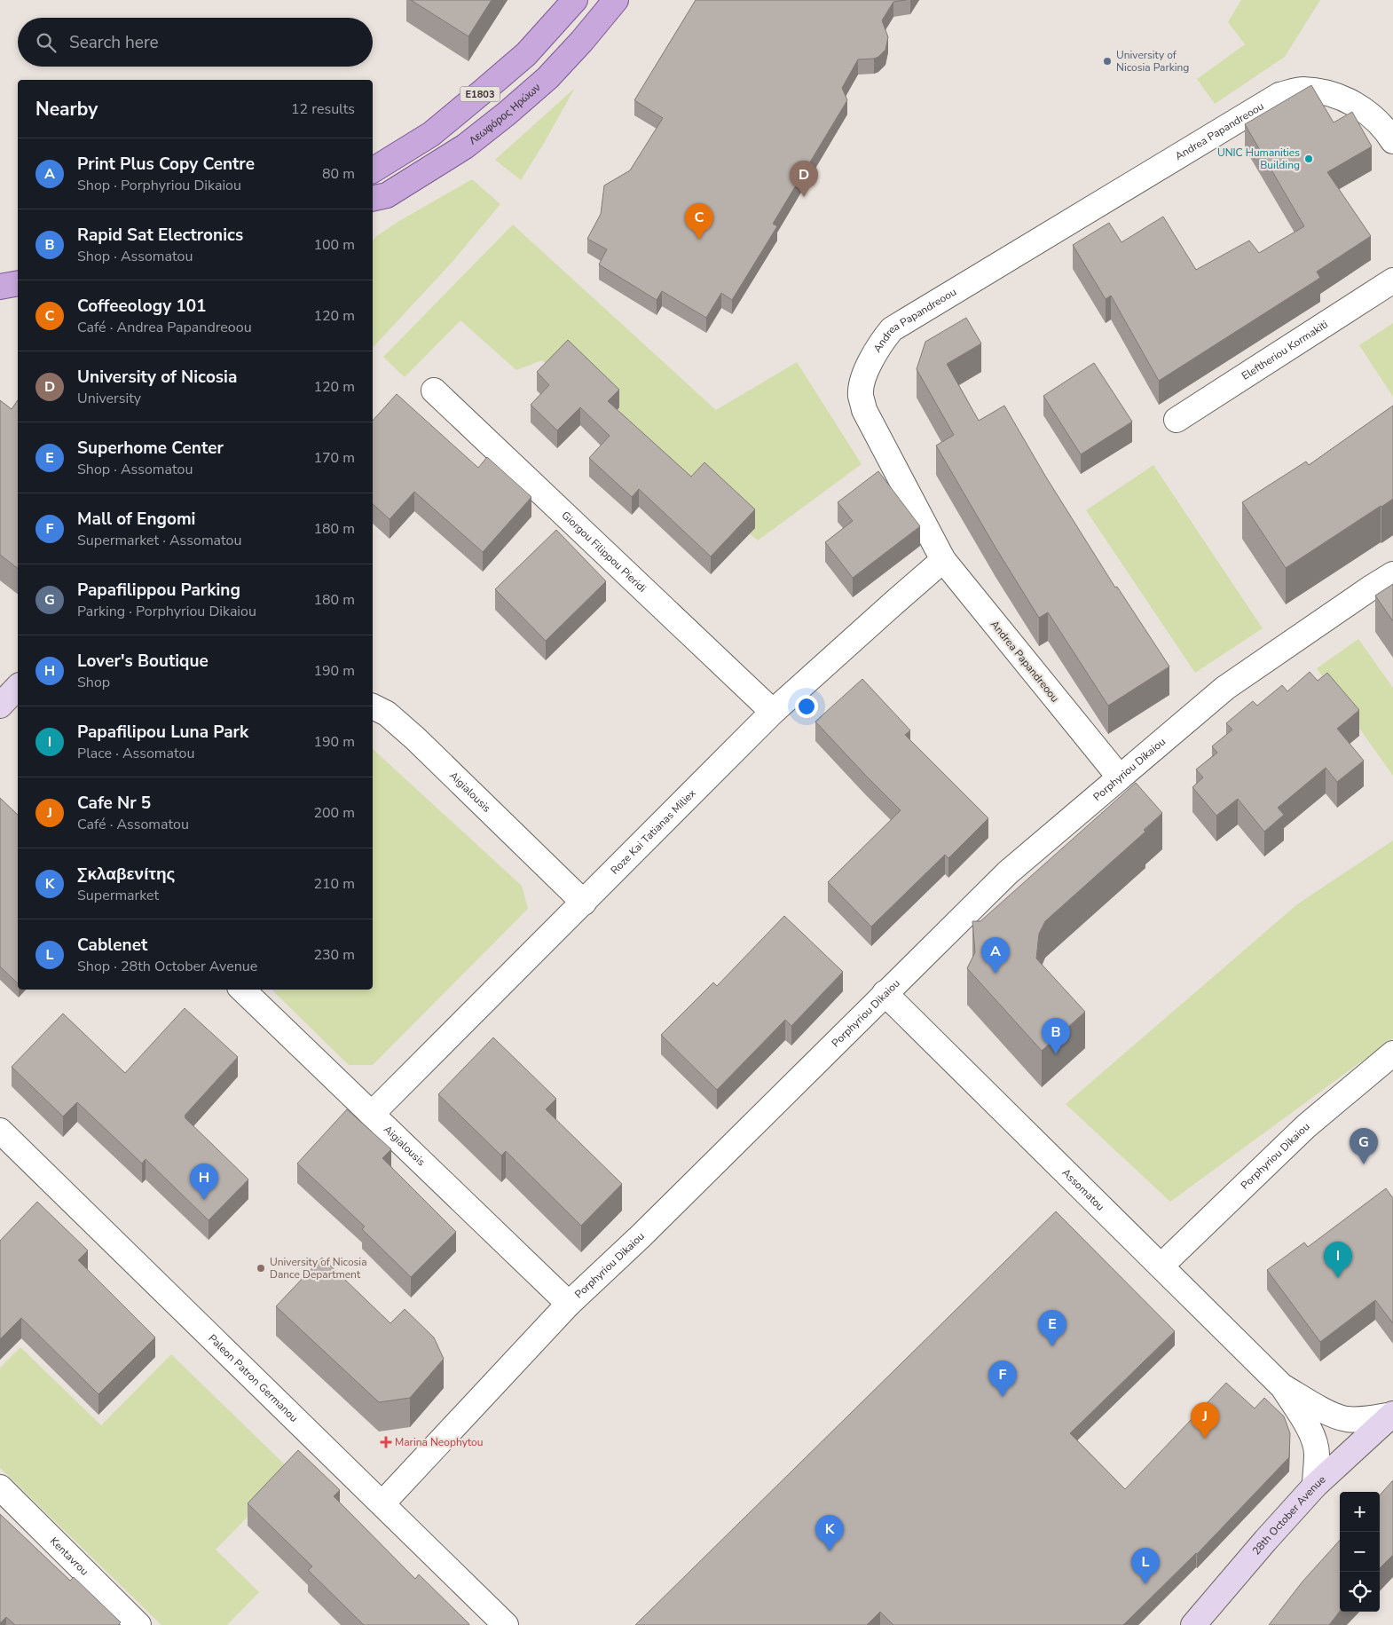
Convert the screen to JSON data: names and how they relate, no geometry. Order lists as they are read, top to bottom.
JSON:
{
  "streets": {
    "main road": ["E1803", "Λεωφόρος Ηρώων", "28th October Avenue"],
    "street": [
      "Andrea Papandreoou",
      "Eleftheriou Kormakiti",
      "Giorgou Filippou Pieridi",
      "Porphyriou Dikaiou",
      "Aigialousis",
      "Roze Kai Tatianas Miliex",
      "Assomatou",
      "Paleon Patron Germanou",
      "Kentavrou"
    ]
  },
  "crossings": [
    ["Andrea Papandreoou", "Porphyriou Dikaiou"],
    ["Andrea Papandreoou", "Roze Kai Tatianas Miliex"],
    ["Giorgou Filippou Pieridi", "Roze Kai Tatianas Miliex"],
    ["Porphyriou Dikaiou", "Aigialousis"],
    ["Porphyriou Dikaiou", "Assomatou"],
    ["Porphyriou Dikaiou", "Paleon Patron Germanou"],
    ["Aigialousis", "Roze Kai Tatianas Miliex"],
    ["Assomatou", "28th October Avenue"]
  ],
  "places": {
    "other": ["University of Nicosia Parking", "UNIC Humanities Building", "University of Nicosia Dance Department"],
    "health": ["Marina Neophytou"]
  },
  "page": {
    "search": "Search here",
    "heading": ["Nearby", "12 results"],
    "list": [
      {
        "mark": "A",
        "name": "Print Plus Copy Centre",
        "note": "Shop · Porphyriou Dikaiou",
        "value": "80 m"
      },
      {
        "mark": "B",
        "name": "Rapid Sat Electronics",
        "note": "Shop · Assomatou",
        "value": "100 m"
      },
      {
        "mark": "C",
        "name": "Coffeeology 101",
        "note": "Café · Andrea Papandreoou",
        "value": "120 m"
      },
      {
        "mark": "D",
        "name": "University of Nicosia",
        "note": "University",
        "value": "120 m"
      },
      {
        "mark": "E",
        "name": "Superhome Center",
        "note": "Shop · Assomatou",
        "value": "170 m"
      },
      {
        "mark": "F",
        "name": "Mall of Engomi",
        "note": "Supermarket · Assomatou",
        "value": "180 m"
      },
      {
        "mark": "G",
        "name": "Papafilippou Parking",
        "note": "Parking · Porphyriou Dikaiou",
        "value": "180 m"
      },
      {
        "mark": "H",
        "name": "Lover's Boutique",
        "note": "Shop",
        "value": "190 m"
      },
      {
        "mark": "I",
        "name": "Papafilipou Luna Park",
        "note": "Place · Assomatou",
        "value": "190 m"
      },
      {
        "mark": "J",
        "name": "Cafe Nr 5",
        "note": "Café · Assomatou",
        "value": "200 m"
      },
      {
        "mark": "K",
        "name": "Σκλαβενίτης",
        "note": "Supermarket",
        "value": "210 m"
      },
      {
        "mark": "L",
        "name": "Cablenet",
        "note": "Shop · 28th October Avenue",
        "value": "230 m"
      }
    ],
    "pins": [
      "D",
      "C",
      "A",
      "B",
      "G",
      "H",
      "I",
      "E",
      "F",
      "J",
      "K",
      "L"
    ],
    "map_buttons": ["+", "−"]
  }
}
